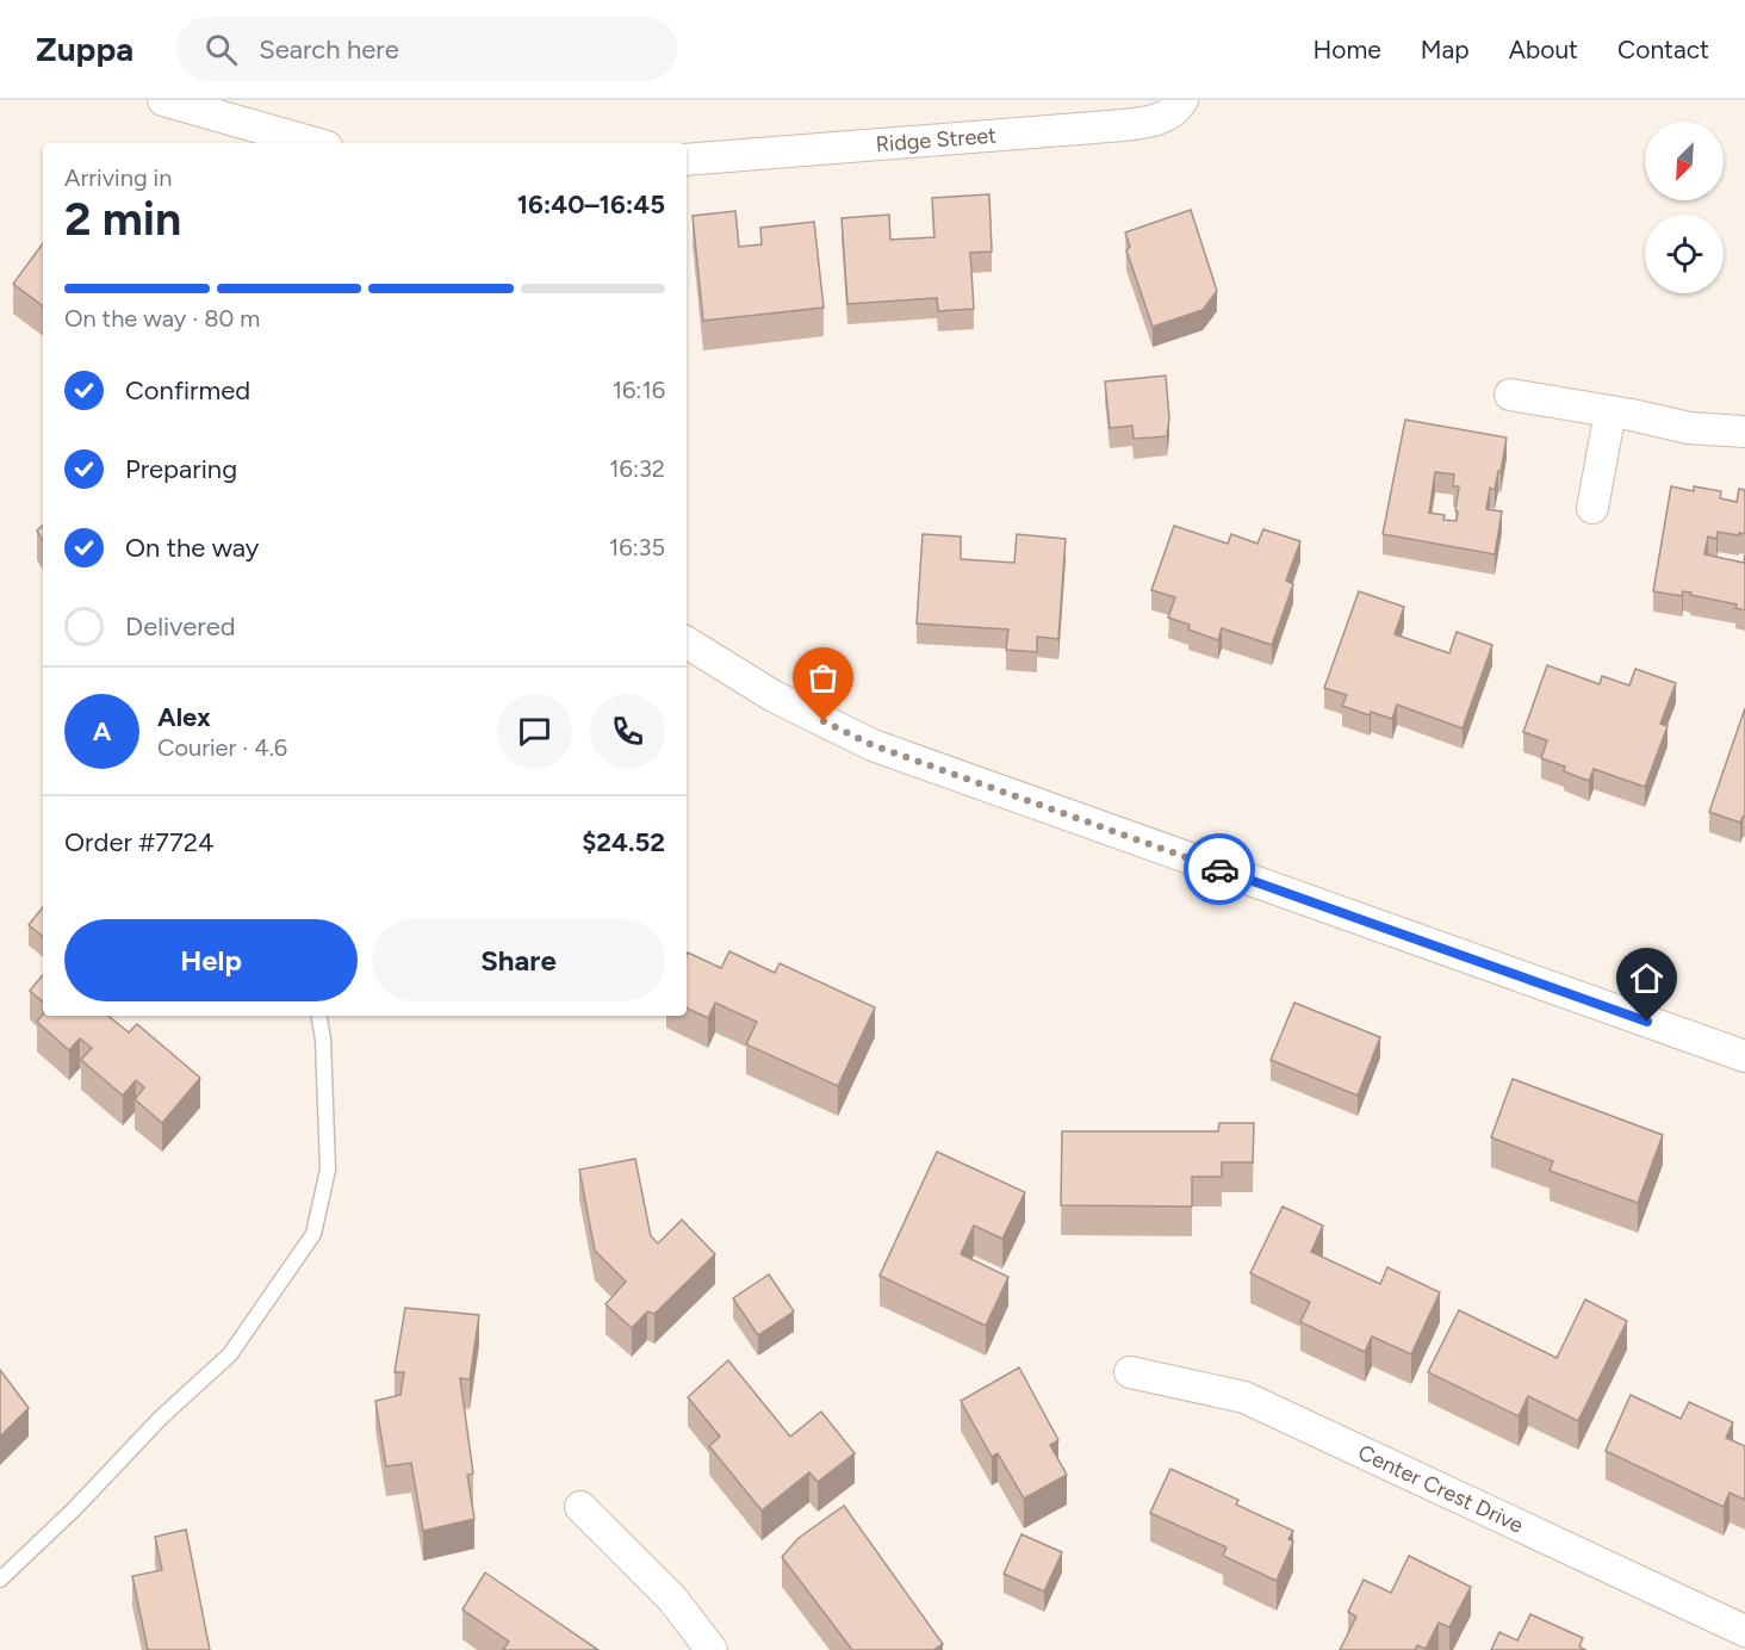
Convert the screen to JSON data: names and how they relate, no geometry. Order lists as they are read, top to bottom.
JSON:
{
  "streets": {
    "street": ["Ridge Street", "Center Crest Drive"]
  },
  "north": "bottom left",
  "page": {
    "header": "Zuppa",
    "search": "Search here",
    "nav": [
      "Home",
      "Map",
      "About",
      "Contact"
    ],
    "heading": ["2 min", "Arriving in", "16:40–16:45"],
    "panel": [
      "Alex",
      "Courier · 4.6",
      "Order #7724",
      "$24.52"
    ],
    "bar": "On the way · 80 m",
    "list": [
      ["Confirmed", "16:16"],
      ["Preparing", "16:32"],
      ["On the way", "16:35"],
      "Delivered"
    ],
    "round": "A",
    "buttons": ["Help", "Share"]
  }
}
